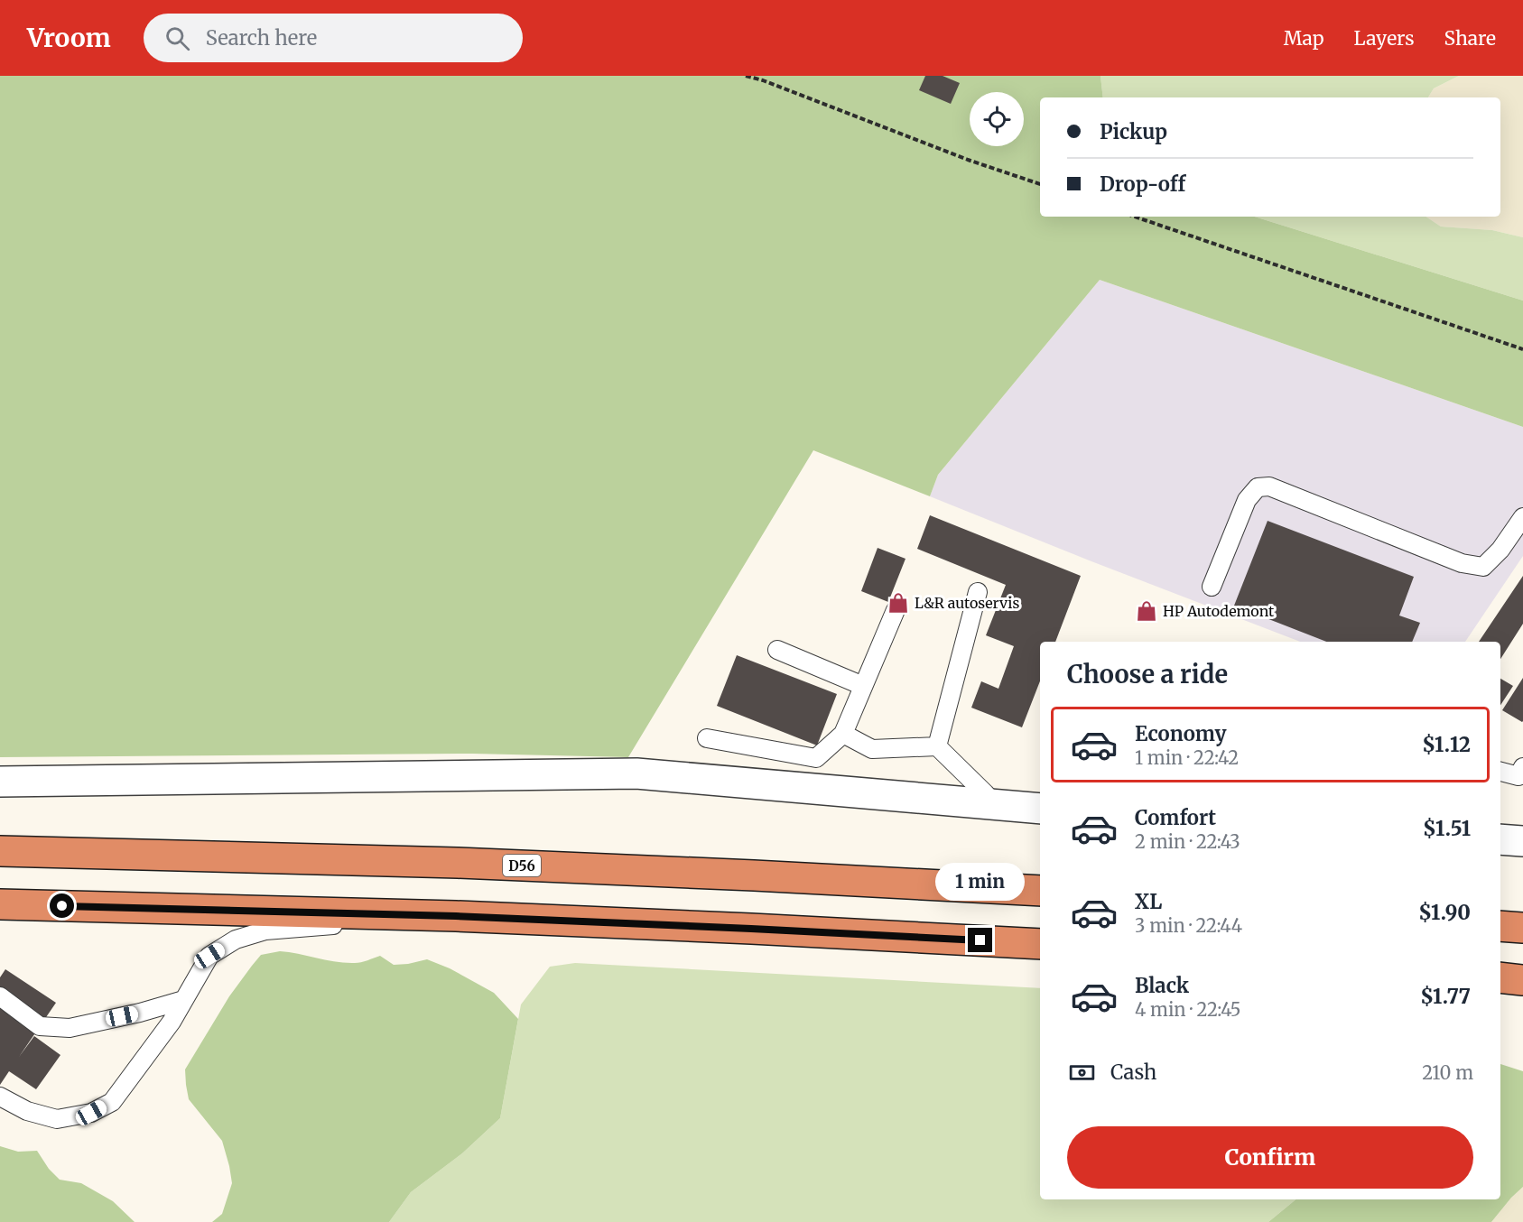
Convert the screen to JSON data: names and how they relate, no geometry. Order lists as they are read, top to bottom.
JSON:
{
  "streets": {
    "highway": ["D56"]
  },
  "places": {
    "shop": ["L&R autoservis", "HP Autodemont"]
  },
  "page": {
    "header": "Vroom",
    "search": "Search here",
    "nav": ["Map", "Layers", "Share"],
    "banner": ["Pickup", "Drop-off"],
    "heading": "Choose a ride",
    "list": [
      {
        "name": "Economy",
        "note": "1 min · 22:42",
        "value": "$1.12"
      },
      {
        "name": "Comfort",
        "note": "2 min · 22:43",
        "value": "$1.51"
      },
      {
        "name": "XL",
        "note": "3 min · 22:44",
        "value": "$1.90"
      },
      {
        "name": "Black",
        "note": "4 min · 22:45",
        "value": "$1.77"
      }
    ],
    "bubble": "1 min",
    "pay": ["Cash", "210 m"],
    "buttons": "Confirm"
  }
}
